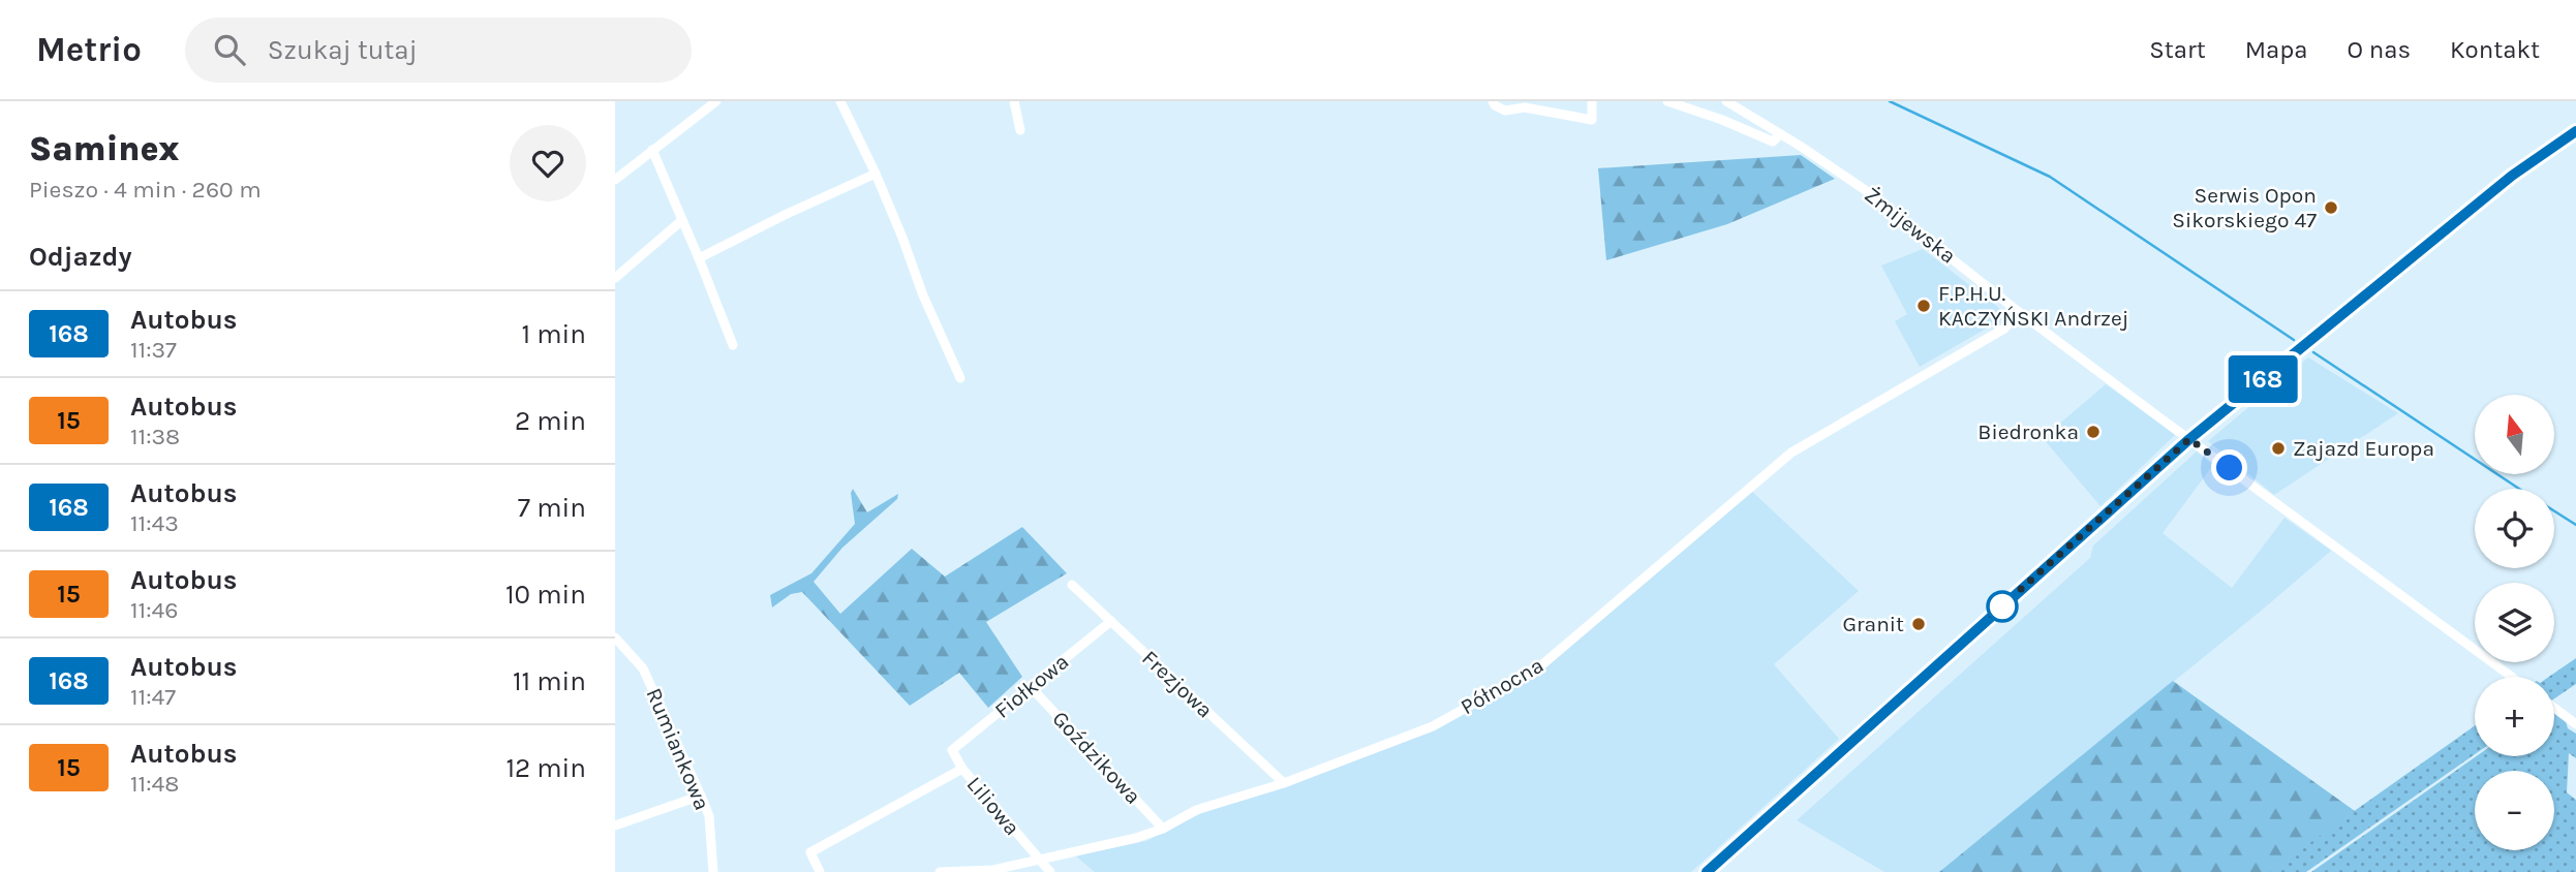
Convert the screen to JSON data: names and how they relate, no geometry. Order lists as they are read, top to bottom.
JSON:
{
  "streets": {
    "street": [
      "Żmijewska",
      "Frezjowa",
      "Fiołkowa",
      "Północna",
      "Rumiankowa",
      "Goździkowa",
      "Liliowa"
    ]
  },
  "crossings": [
    ["Żmijewska", "Północna"],
    ["Frezjowa", "Fiołkowa"],
    ["Frezjowa", "Północna"],
    ["Fiołkowa", "Goździkowa"],
    ["Fiołkowa", "Liliowa"],
    ["Północna", "Goździkowa"],
    ["Północna", "Liliowa"]
  ],
  "places": [
    "Serwis Opon Sikorskiego 47",
    "F.P.H.U. KACZYŃSKI Andrzej",
    "Biedronka",
    "Zajazd Europa",
    "Granit"
  ],
  "lines": ["bus line 168"],
  "north": "top",
  "page": {
    "header": "Metrio",
    "search": "Szukaj tutaj",
    "nav": [
      "Start",
      "Mapa",
      "O nas",
      "Kontakt"
    ],
    "heading": [
      ["Saminex", "Pieszo · 4 min · 260 m"],
      "Odjazdy"
    ],
    "on_map": "168",
    "list": [
      {
        "mark": "168",
        "name": "Autobus",
        "note": "11:37",
        "value": "1 min"
      },
      {
        "mark": "15",
        "name": "Autobus",
        "note": "11:38",
        "value": "2 min"
      },
      {
        "mark": "168",
        "name": "Autobus",
        "note": "11:43",
        "value": "7 min"
      },
      {
        "mark": "15",
        "name": "Autobus",
        "note": "11:46",
        "value": "10 min"
      },
      {
        "mark": "168",
        "name": "Autobus",
        "note": "11:47",
        "value": "11 min"
      },
      {
        "mark": "15",
        "name": "Autobus",
        "note": "11:48",
        "value": "12 min"
      }
    ],
    "map_buttons": ["+", "−"]
  }
}
